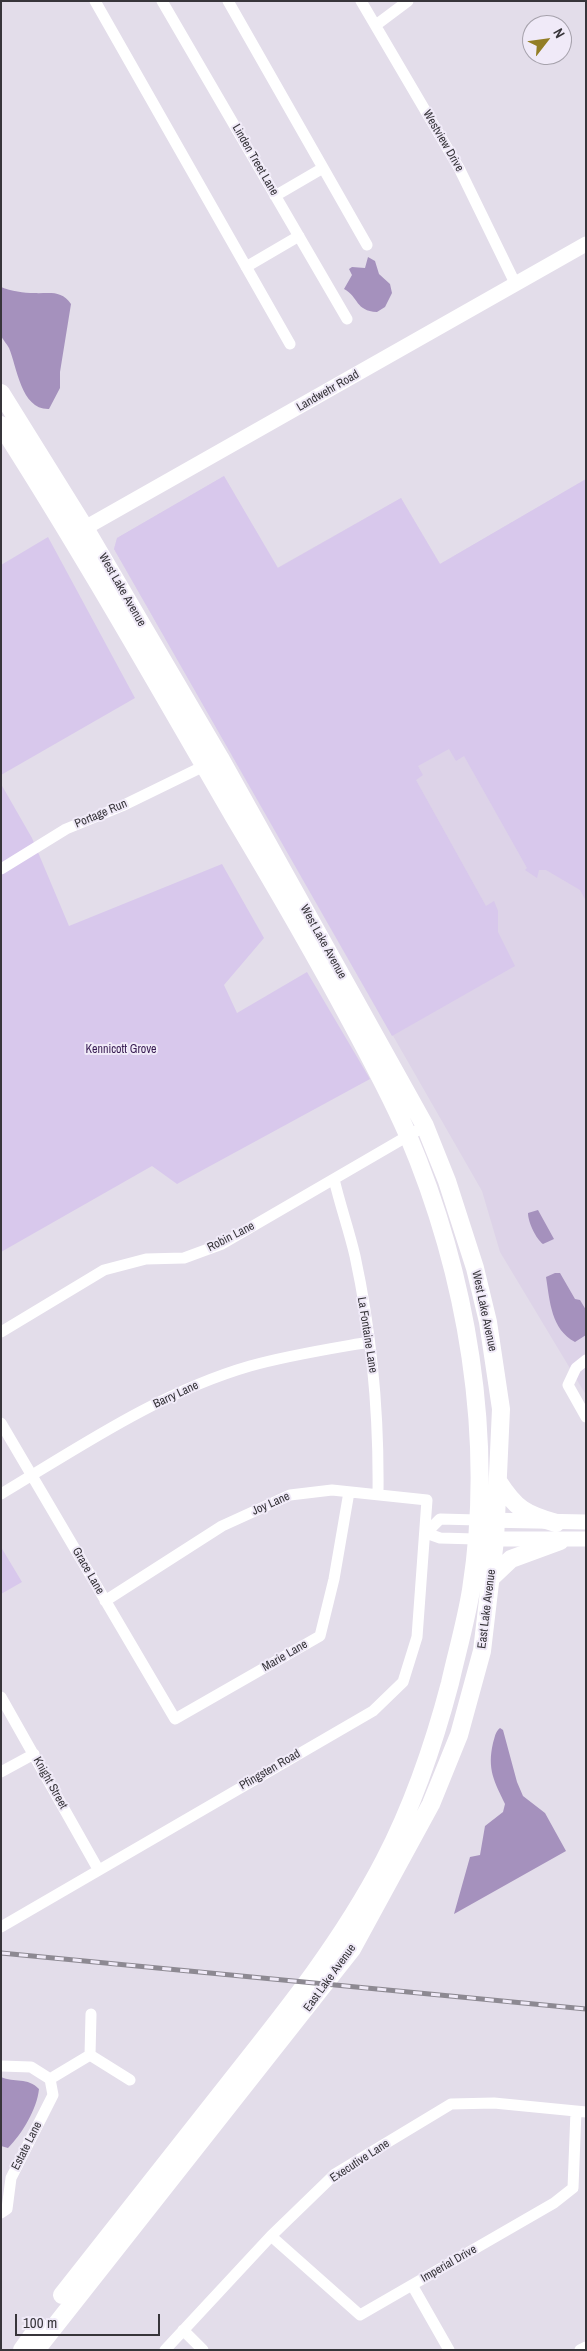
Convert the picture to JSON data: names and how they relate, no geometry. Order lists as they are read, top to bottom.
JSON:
{
  "streets": {
    "main road": ["Landwehr Road", "West Lake Avenue", "East Lake Avenue"],
    "street": [
      "Westview Drive",
      "Linden Treet Lane",
      "Portage Run",
      "Robin Lane",
      "La Fontaine Lane",
      "Barry Lane",
      "Joy Lane",
      "Grace Lane",
      "Marie Lane",
      "Pfingsten Road",
      "Knight Street",
      "Estate Lane",
      "Executive Lane",
      "Imperial Drive"
    ]
  },
  "crossings": [
    ["Westview Drive", "Landwehr Road"],
    ["Landwehr Road", "West Lake Avenue"],
    ["West Lake Avenue", "Portage Run"],
    ["West Lake Avenue", "Robin Lane"],
    ["West Lake Avenue", "East Lake Avenue"],
    ["Robin Lane", "La Fontaine Lane"],
    ["La Fontaine Lane", "Barry Lane"],
    ["La Fontaine Lane", "Joy Lane"],
    ["Barry Lane", "Grace Lane"],
    ["Joy Lane", "Grace Lane"],
    ["Joy Lane", "Marie Lane"],
    ["Joy Lane", "Pfingsten Road"],
    ["Grace Lane", "Marie Lane"],
    ["Pfingsten Road", "Knight Street"],
    ["Executive Lane", "Imperial Drive"]
  ],
  "parks": ["Kennicott Grove"],
  "scale_bar": "100 m",
  "north": "top right"
}
